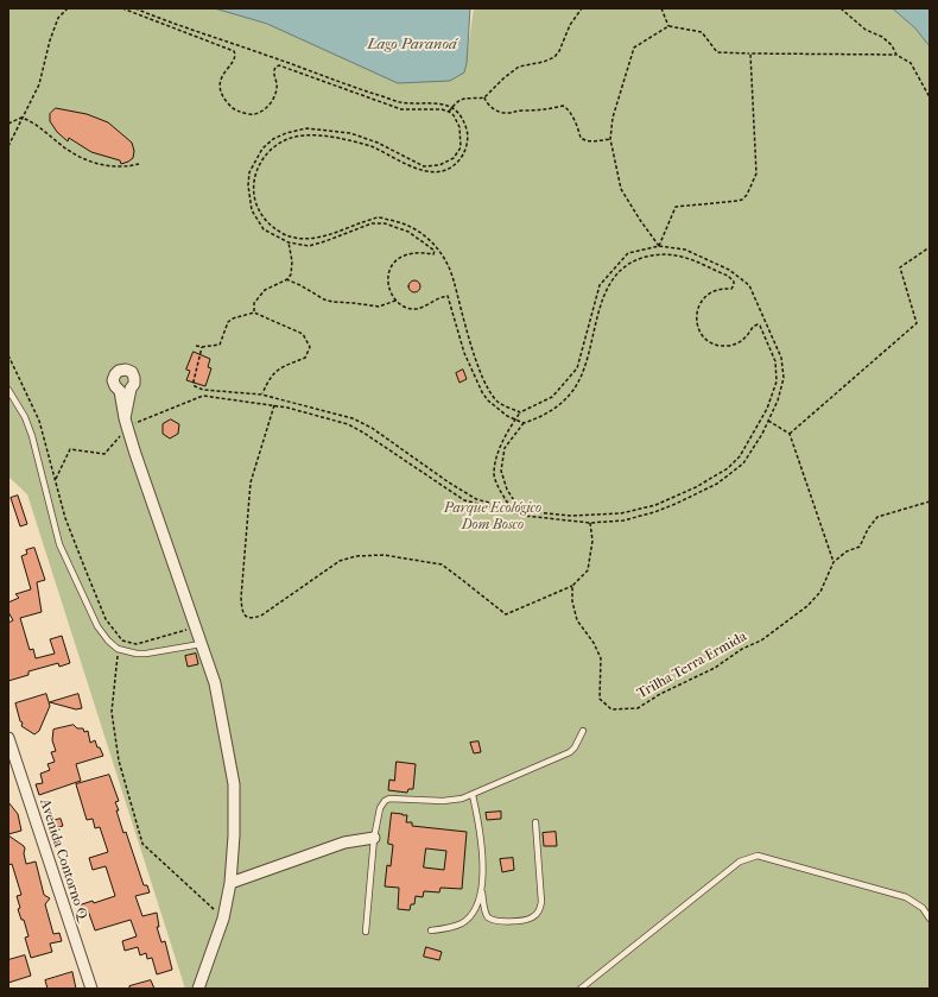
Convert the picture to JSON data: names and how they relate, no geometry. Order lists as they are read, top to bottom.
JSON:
{
  "streets": {
    "street": ["Avenida Contorno Q"],
    "path": ["Trilha Terra Ermida"]
  },
  "water": ["Lago Paranoá"],
  "parks": ["Parque Ecológico Dom Bosco"]
}
